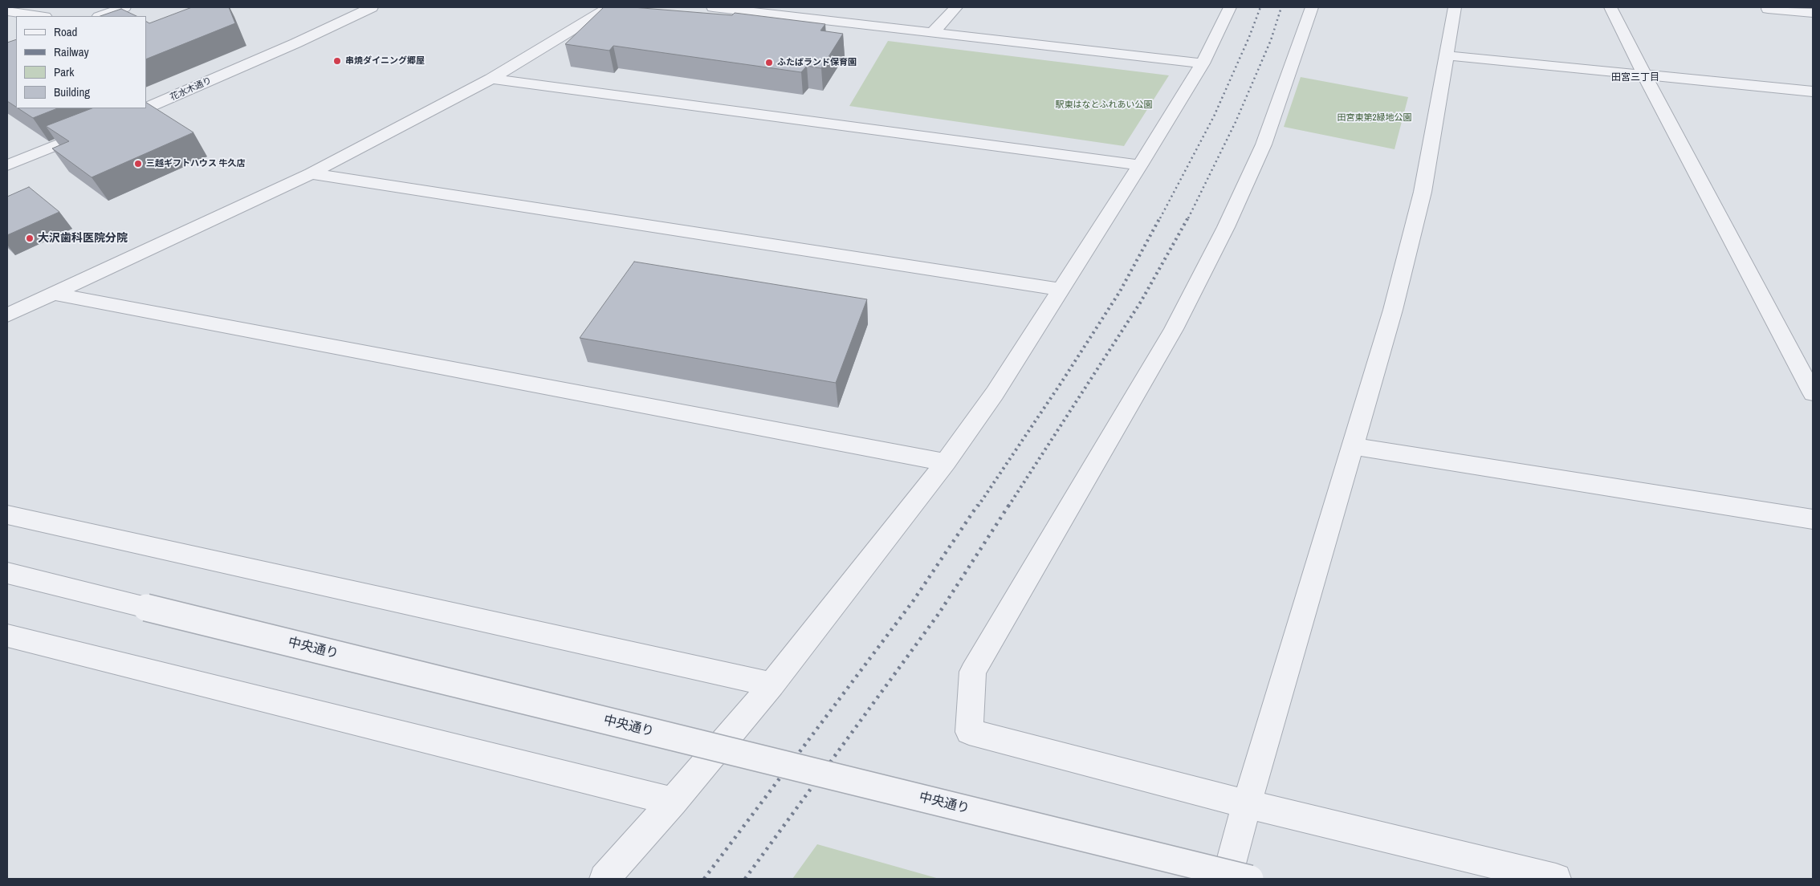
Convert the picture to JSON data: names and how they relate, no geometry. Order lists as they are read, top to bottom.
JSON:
{
  "streets": {
    "street": ["花水木通り", "中央通り"]
  },
  "districts": ["田宮三丁目"],
  "parks": ["駅東はなとふれあい公園", "田宮東第2緑地公園"],
  "places": [
    "串焼ダイニング郷屋",
    "ふたばランド保育園",
    "三越ギフトハウス 牛久店",
    "大沢歯科医院分院"
  ],
  "legend": [
    "Road",
    "Railway",
    "Park",
    "Building"
  ]
}
